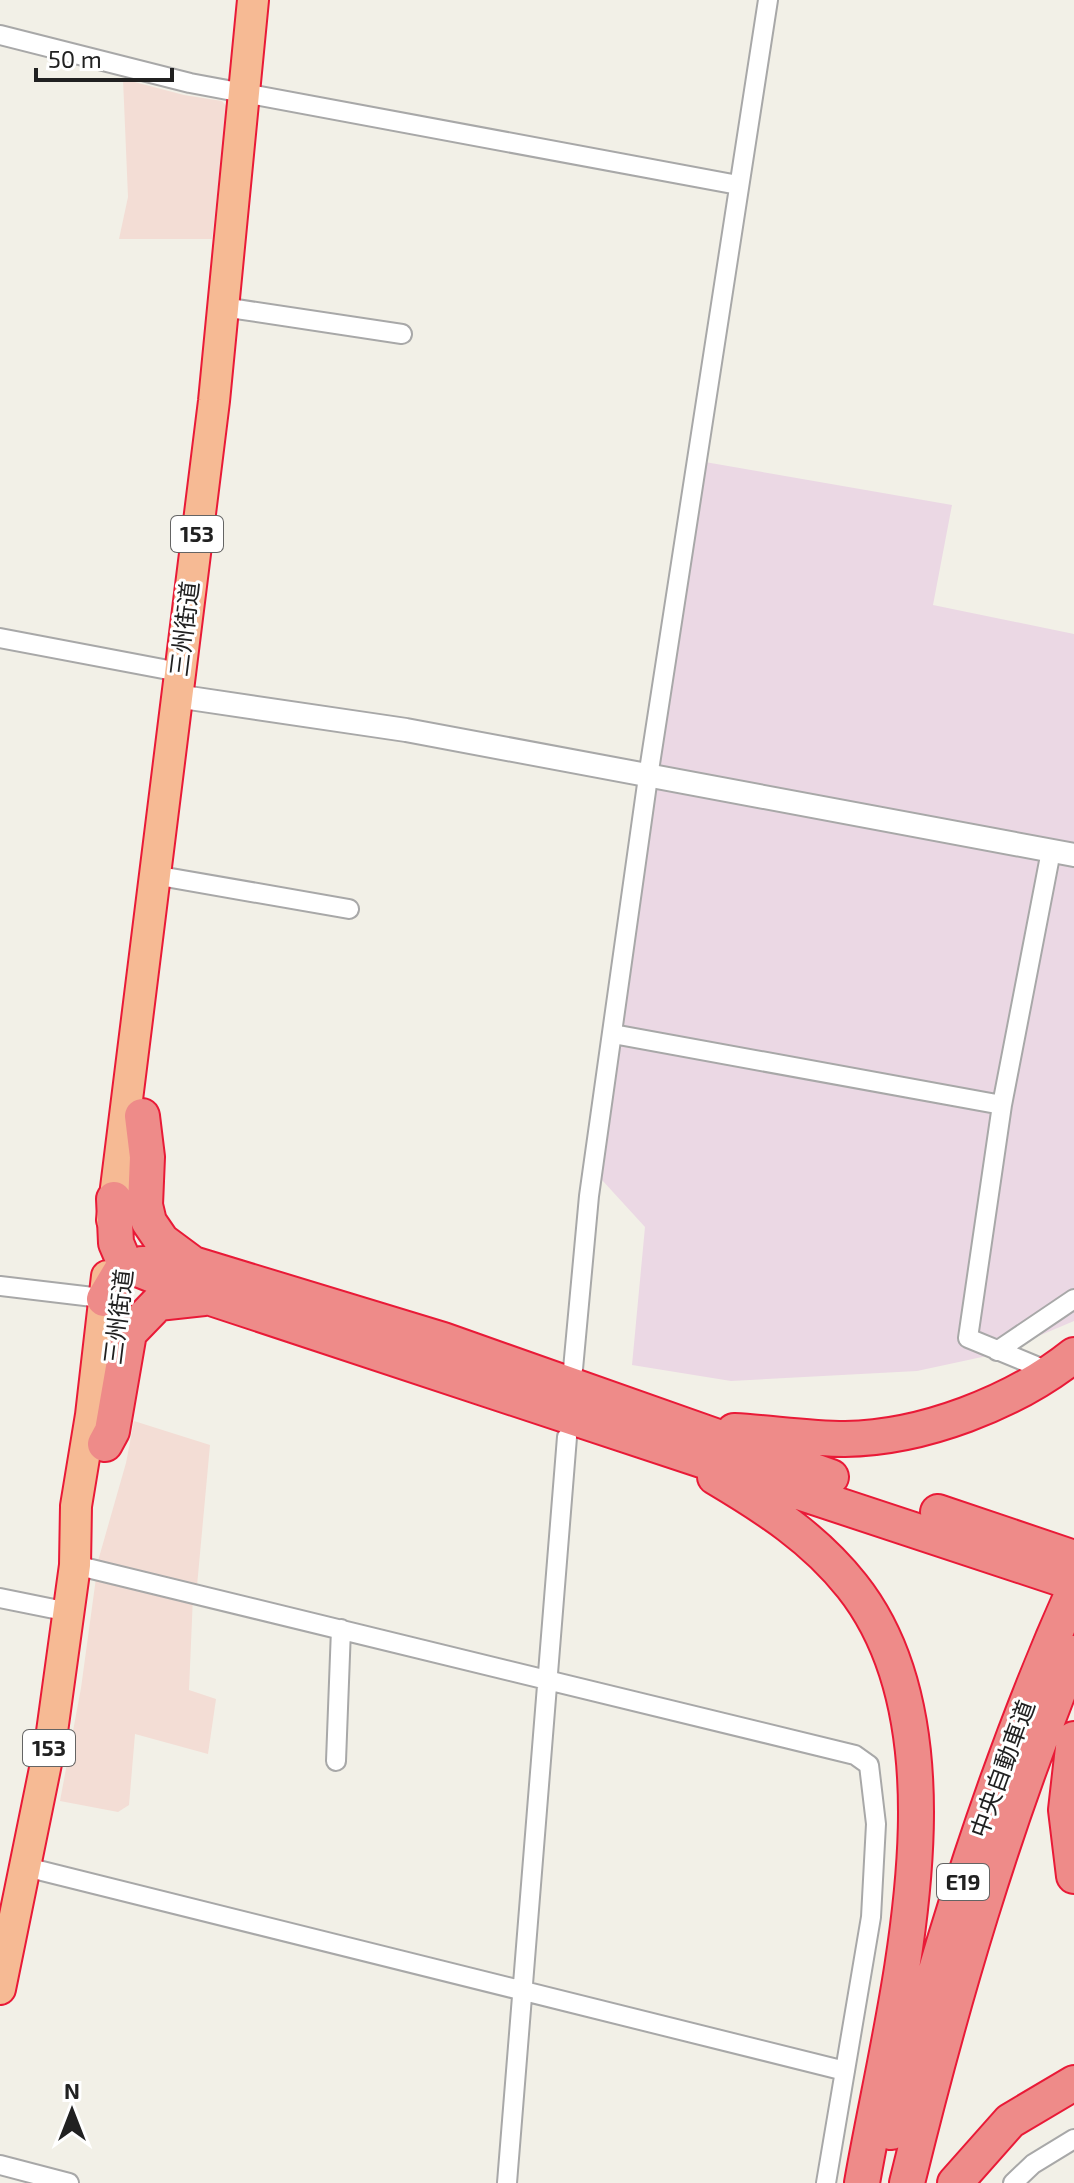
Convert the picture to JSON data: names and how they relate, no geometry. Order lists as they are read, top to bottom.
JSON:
{
  "streets": {
    "highway": [
      "153",
      "三州街道",
      "中央自動車道",
      "E19"
    ]
  },
  "scale_bar": "50 m",
  "north": "top"
}
